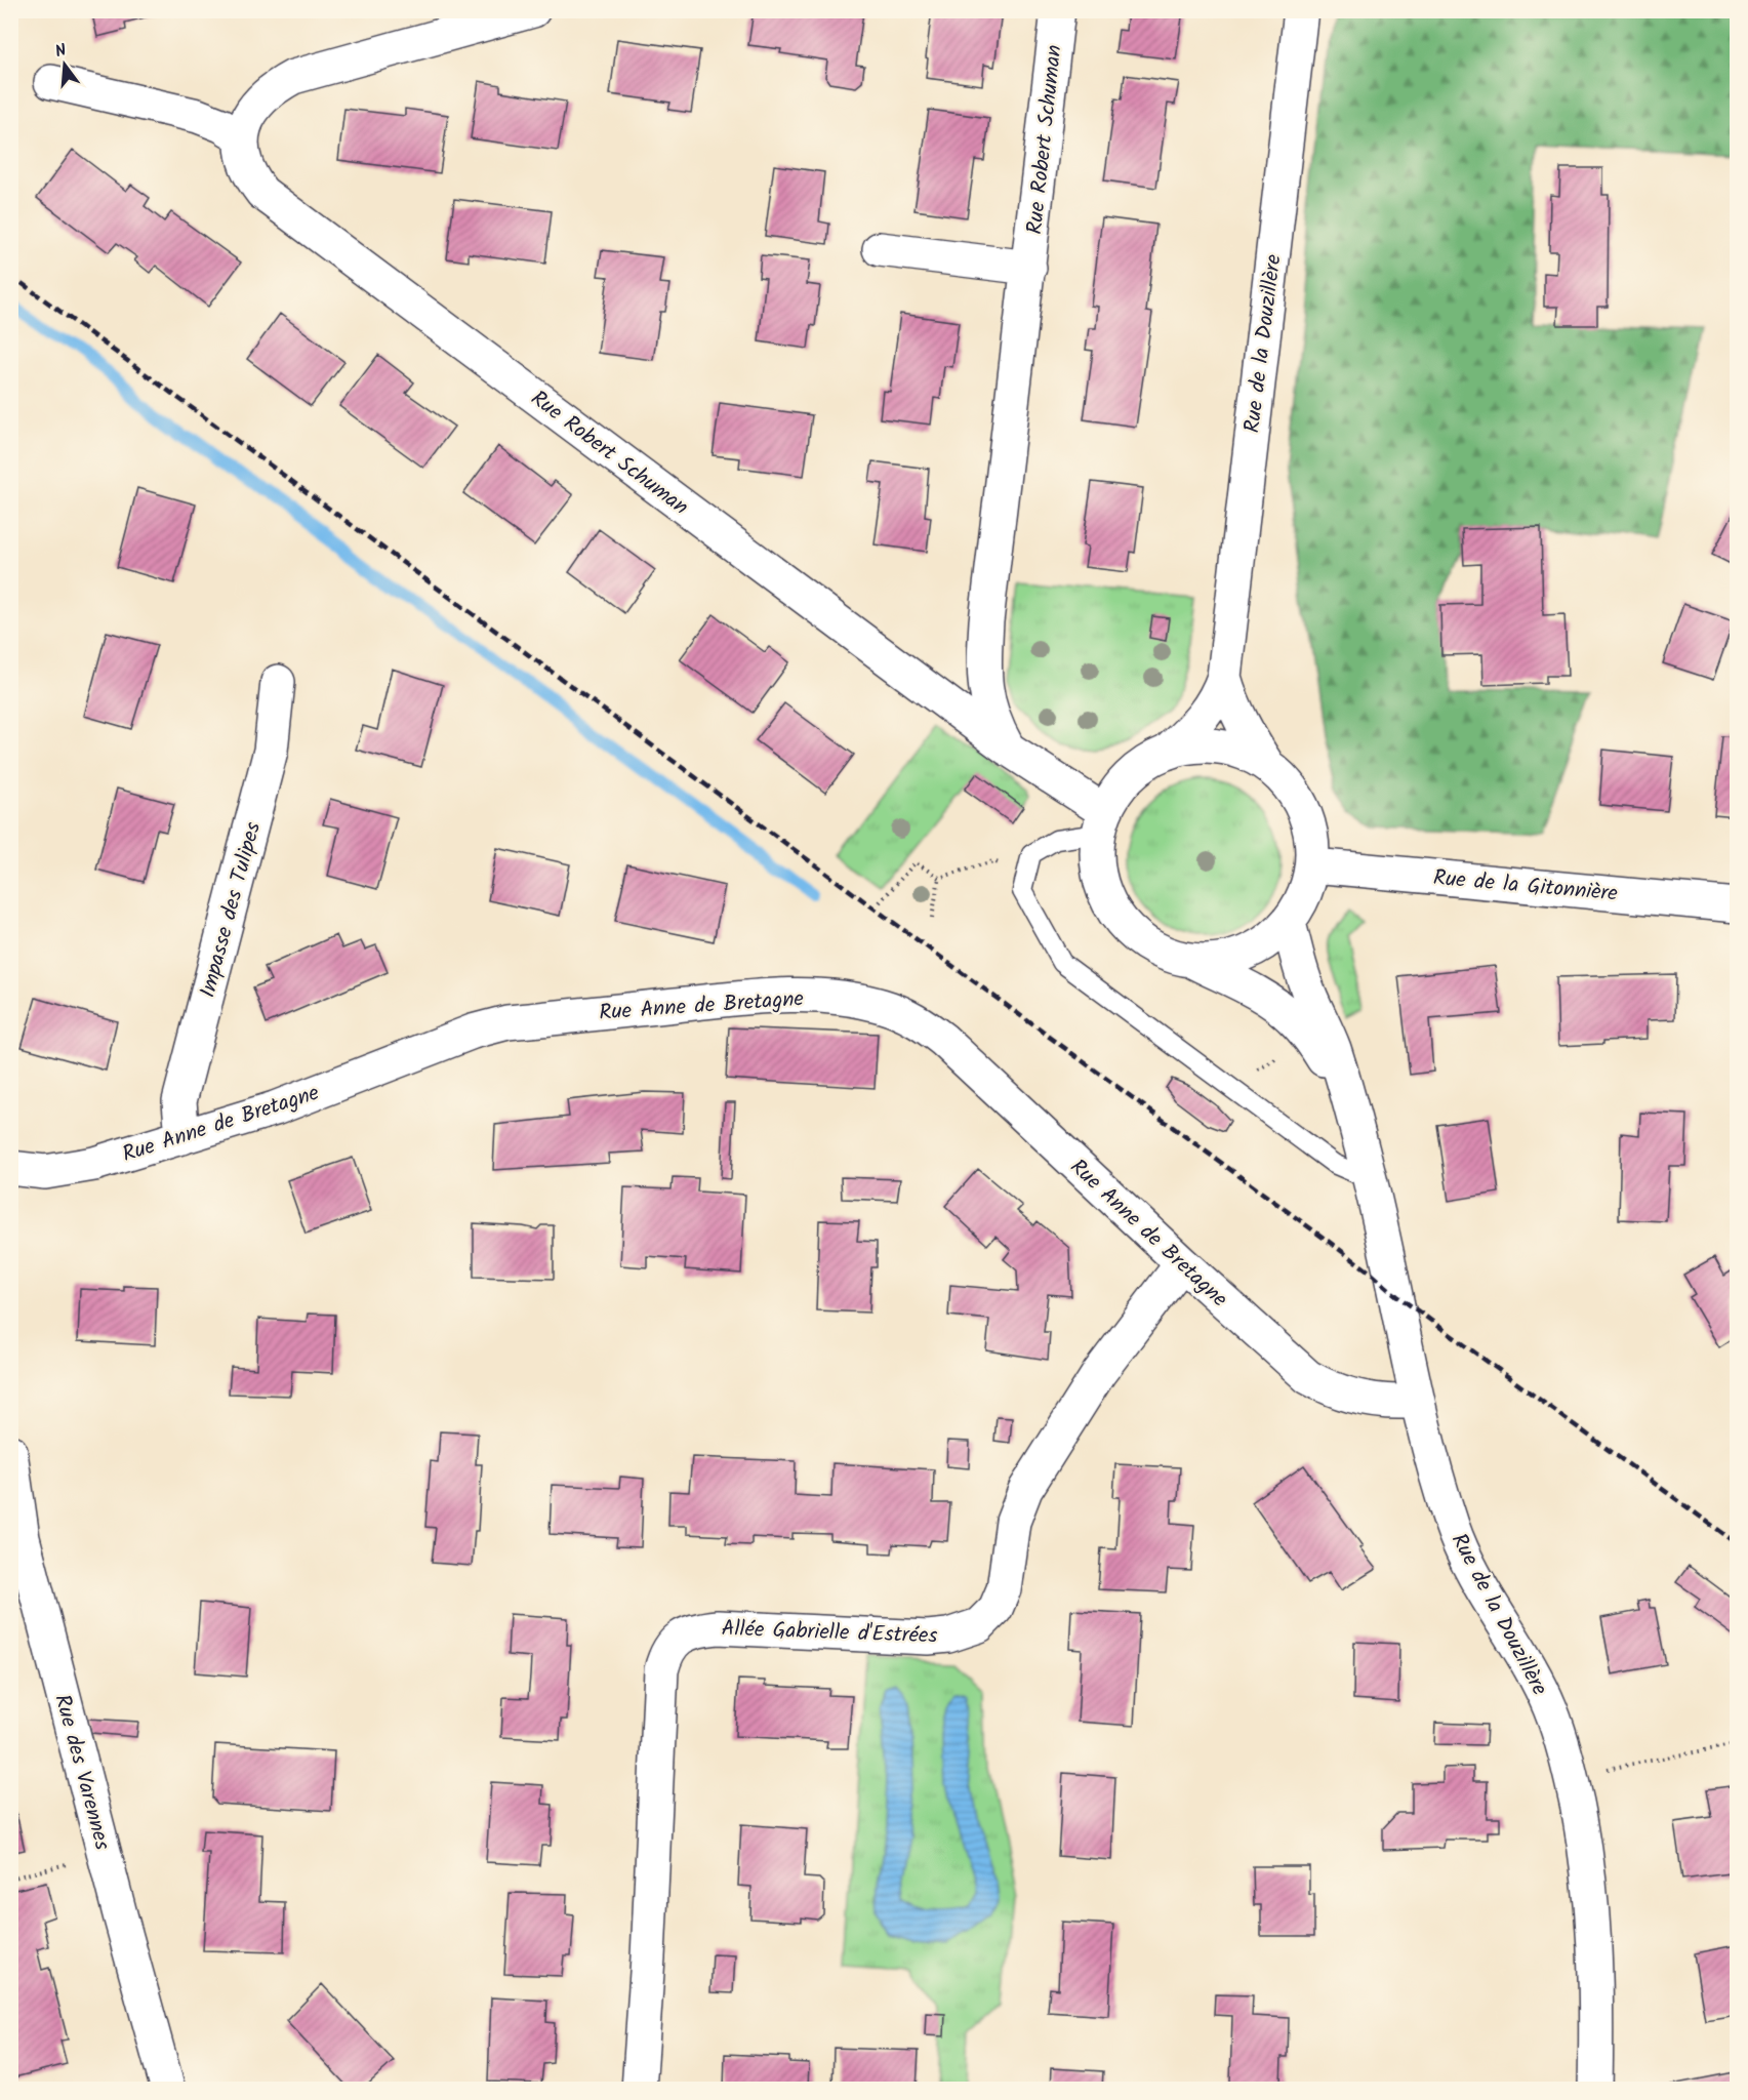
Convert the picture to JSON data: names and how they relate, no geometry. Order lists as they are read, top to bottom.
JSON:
{
  "streets": {
    "street": [
      "Rue Robert Schuman",
      "Rue de la Douzillère",
      "Rue de la Gitonnière",
      "Impasse des Tulipes",
      "Rue Anne de Bretagne",
      "Allée Gabrielle d'Estrées",
      "Rue des Varennes"
    ]
  },
  "crossings": [
    ["Rue Robert Schuman", "Rue de la Douzillère"],
    ["Rue Robert Schuman", "Rue de la Gitonnière"],
    ["Rue de la Douzillère", "Rue de la Gitonnière"],
    ["Rue de la Douzillère", "Rue Anne de Bretagne"],
    ["Impasse des Tulipes", "Rue Anne de Bretagne"],
    ["Rue Anne de Bretagne", "Allée Gabrielle d'Estrées"]
  ],
  "north": "top"
}
